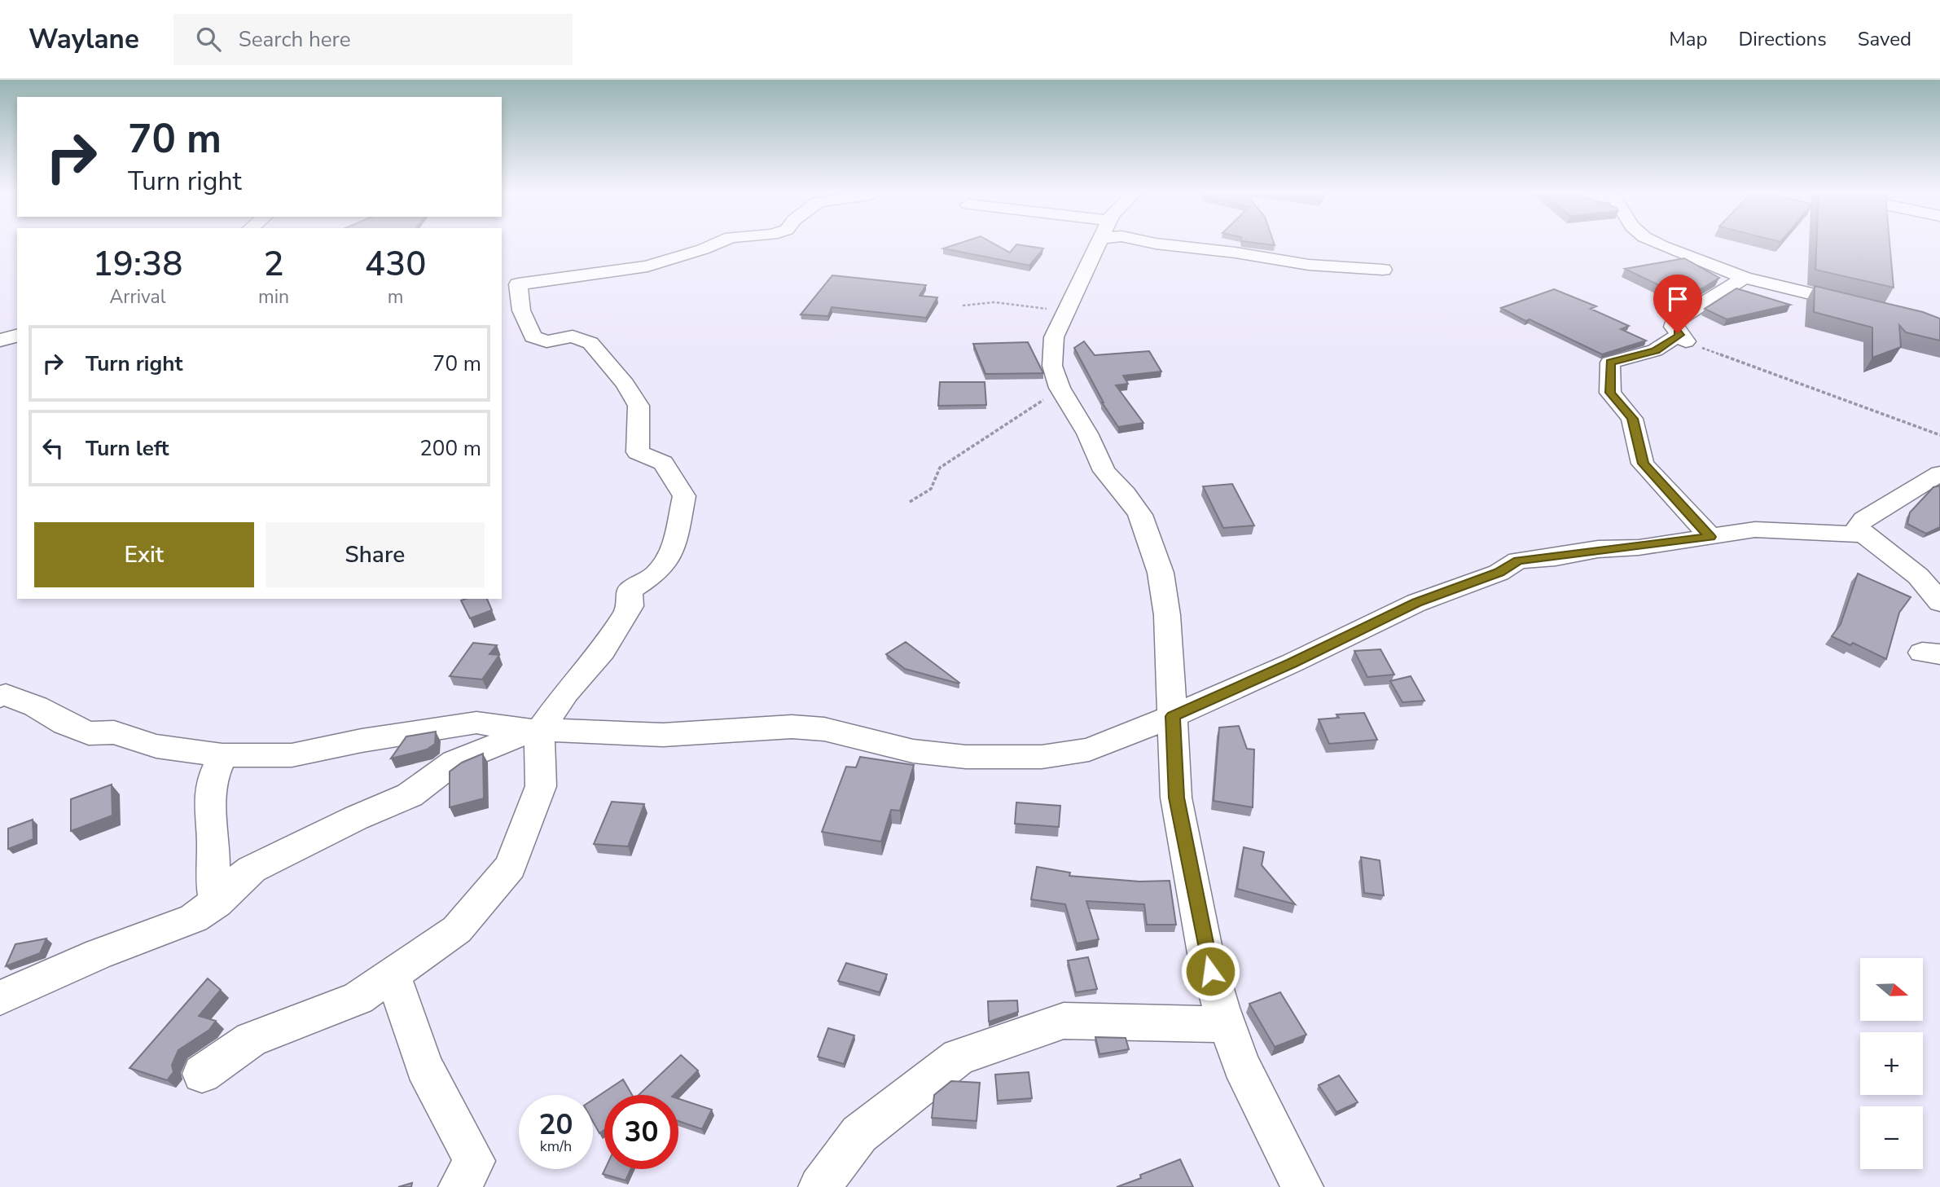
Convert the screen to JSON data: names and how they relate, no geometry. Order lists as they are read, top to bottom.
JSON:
{
  "north": "right",
  "page": {
    "header": "Waylane",
    "search": "Search here",
    "nav": ["Map", "Directions", "Saved"],
    "turn": ["70 m", "Turn right"],
    "eta": [
      "19:38",
      "Arrival",
      "2",
      "min",
      "430",
      "m"
    ],
    "list": [
      {
        "name": "Turn right",
        "value": "70 m"
      },
      {
        "name": "Turn left",
        "value": "200 m"
      }
    ],
    "buttons": ["Exit", "Share"],
    "map_buttons": ["+", "−"],
    "speed": "20 km/h",
    "limit": "30"
  }
}
